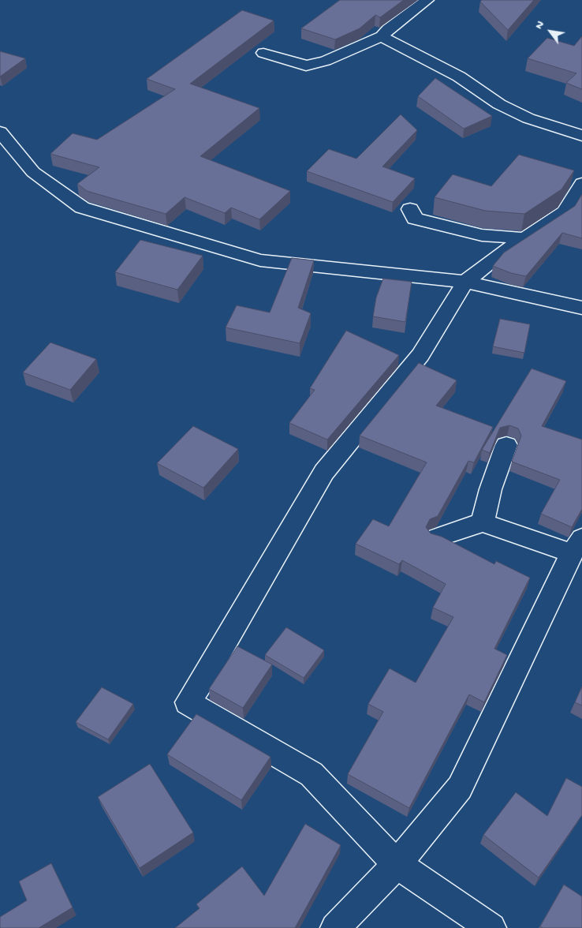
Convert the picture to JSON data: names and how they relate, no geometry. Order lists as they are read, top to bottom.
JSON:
{
  "north": "top left"
}
